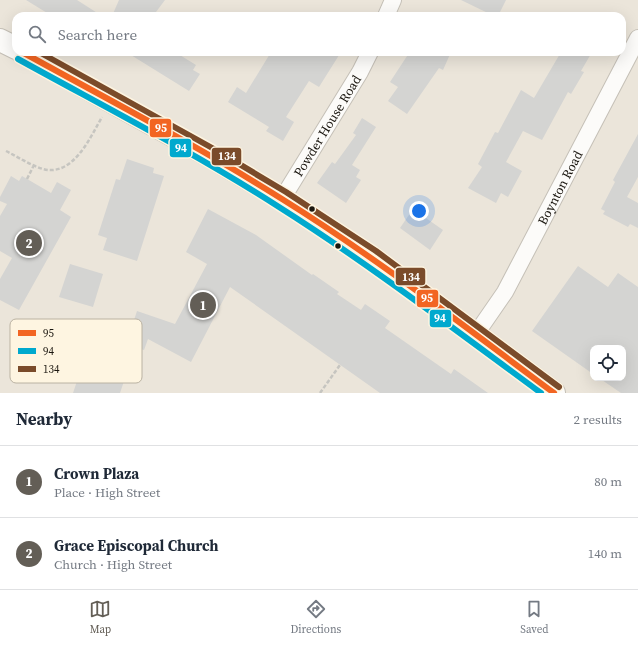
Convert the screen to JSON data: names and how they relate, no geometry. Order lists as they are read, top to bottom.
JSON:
{
  "streets": {
    "street": ["Powder House Road", "Boynton Road"]
  },
  "lines": ["transit line 95", "transit line 134", "transit line 94"],
  "legend": ["95", "94", "134"],
  "page": {
    "search": "Search here",
    "pins": ["2", "1"],
    "heading": ["Nearby", "2 results"],
    "list": [
      {
        "mark": "1",
        "name": "Crown Plaza",
        "note": "Place · High Street",
        "value": "80 m"
      },
      {
        "mark": "2",
        "name": "Grace Episcopal Church",
        "note": "Church · High Street",
        "value": "140 m"
      }
    ],
    "nav": ["Map", "Directions", "Saved"]
  }
}
